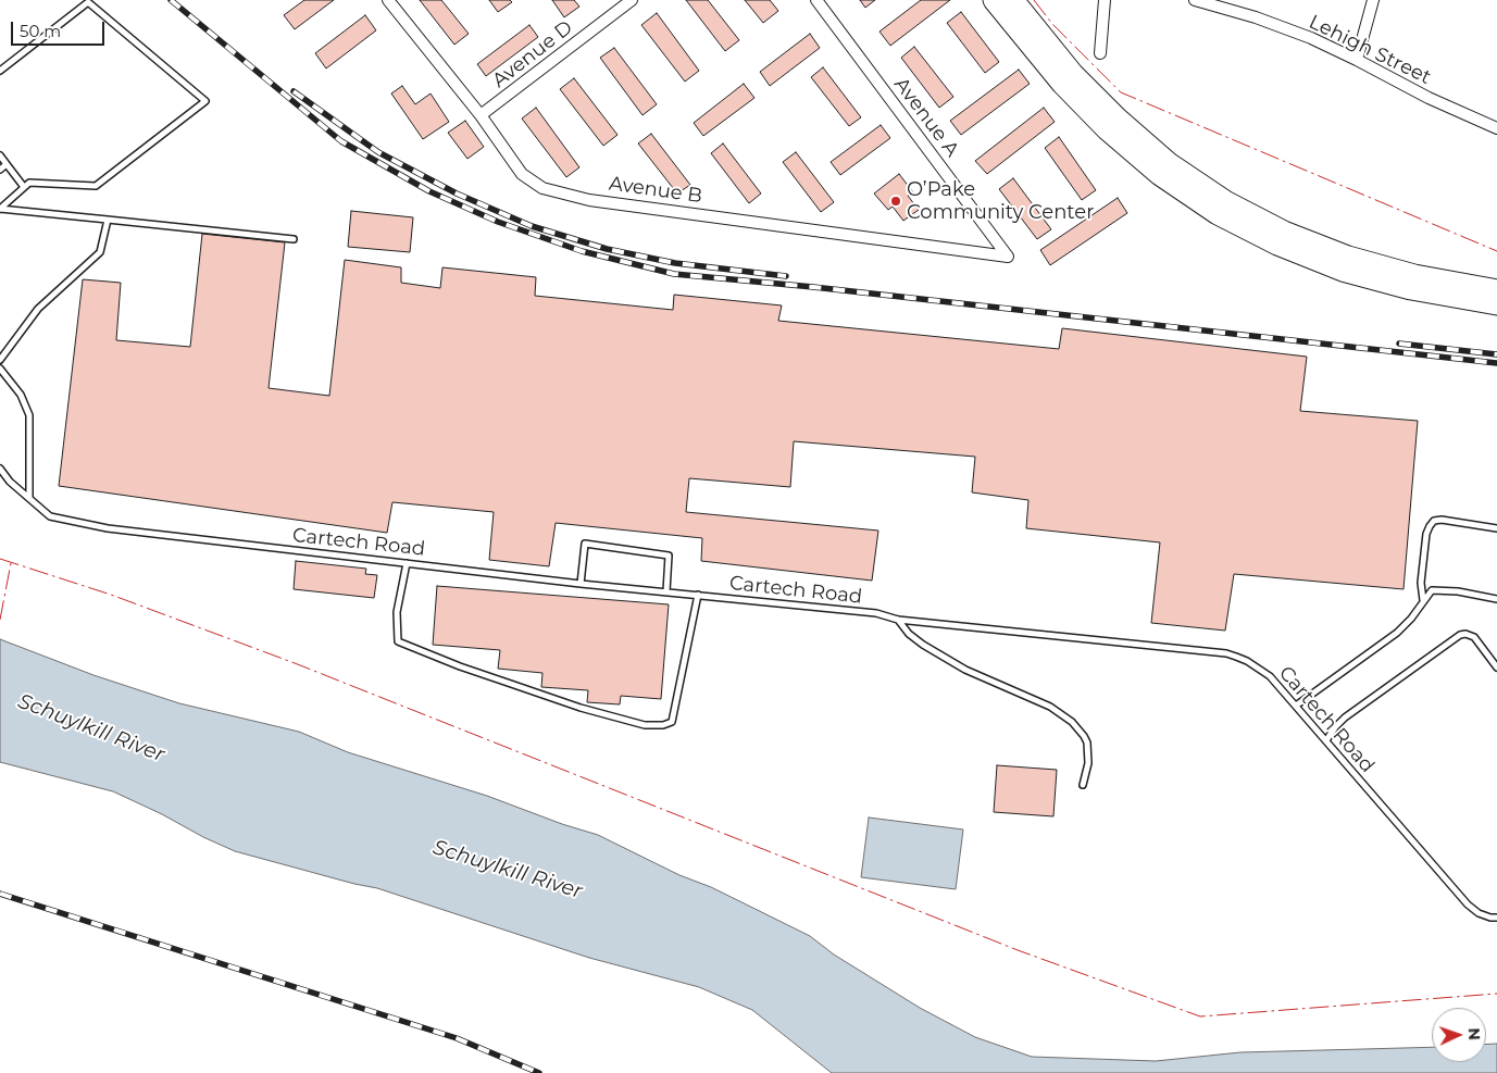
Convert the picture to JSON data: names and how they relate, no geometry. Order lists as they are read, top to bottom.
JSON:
{
  "streets": {
    "street": [
      "Lehigh Street",
      "Avenue D",
      "Avenue A",
      "Avenue B"
    ],
    "lane": ["Cartech Road"]
  },
  "crossings": [
    ["Avenue D", "Avenue B"],
    ["Avenue A", "Avenue B"]
  ],
  "water": ["Schuylkill River"],
  "places": ["O’Pake Community Center"],
  "scale_bar": "50 m",
  "north": "right"
}
